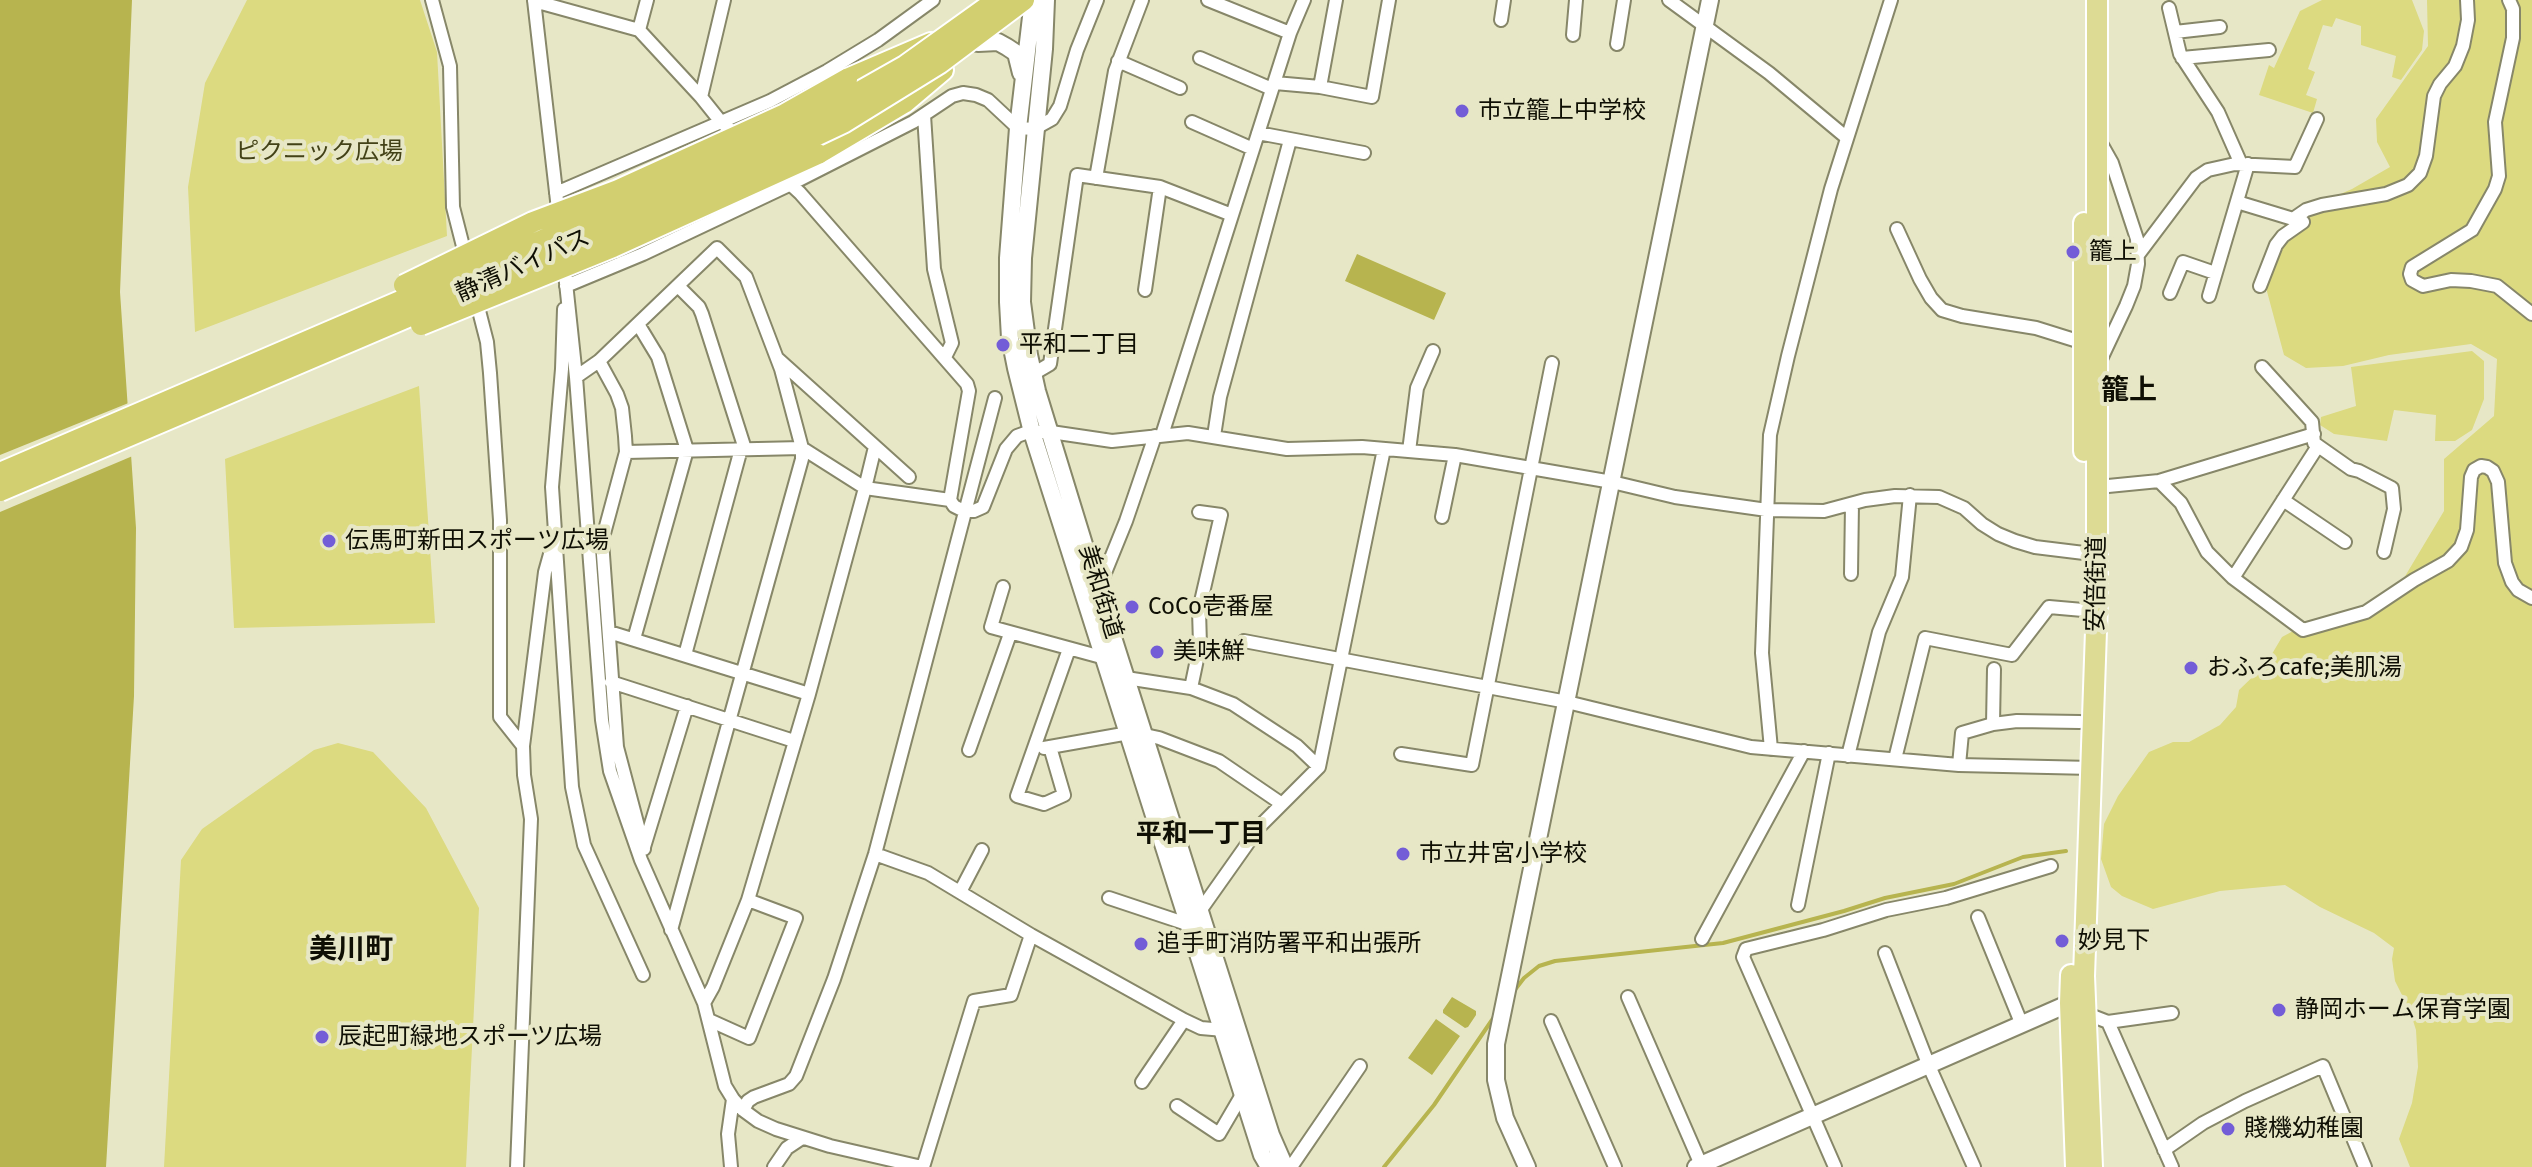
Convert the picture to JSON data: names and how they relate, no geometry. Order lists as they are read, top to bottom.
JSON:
{
  "streets": {
    "highway": ["静清バイパス"],
    "main road": ["安倍街道"],
    "street": ["美和街道"]
  },
  "crossings": [
    ["静清バイパス", "美和街道"]
  ],
  "districts": ["籠上", "平和一丁目", "美川町"],
  "parks": ["ピクニック広場"],
  "places": [
    "市立籠上中学校",
    "籠上",
    "平和二丁目",
    "伝馬町新田スポーツ広場",
    "CoCo壱番屋",
    "美味鮮",
    "おふろcafe;美肌湯",
    "市立井宮小学校",
    "妙見下",
    "追手町消防署平和出張所",
    "静岡ホーム保育学園",
    "辰起町緑地スポーツ広場",
    "賤機幼稚園"
  ]
}
